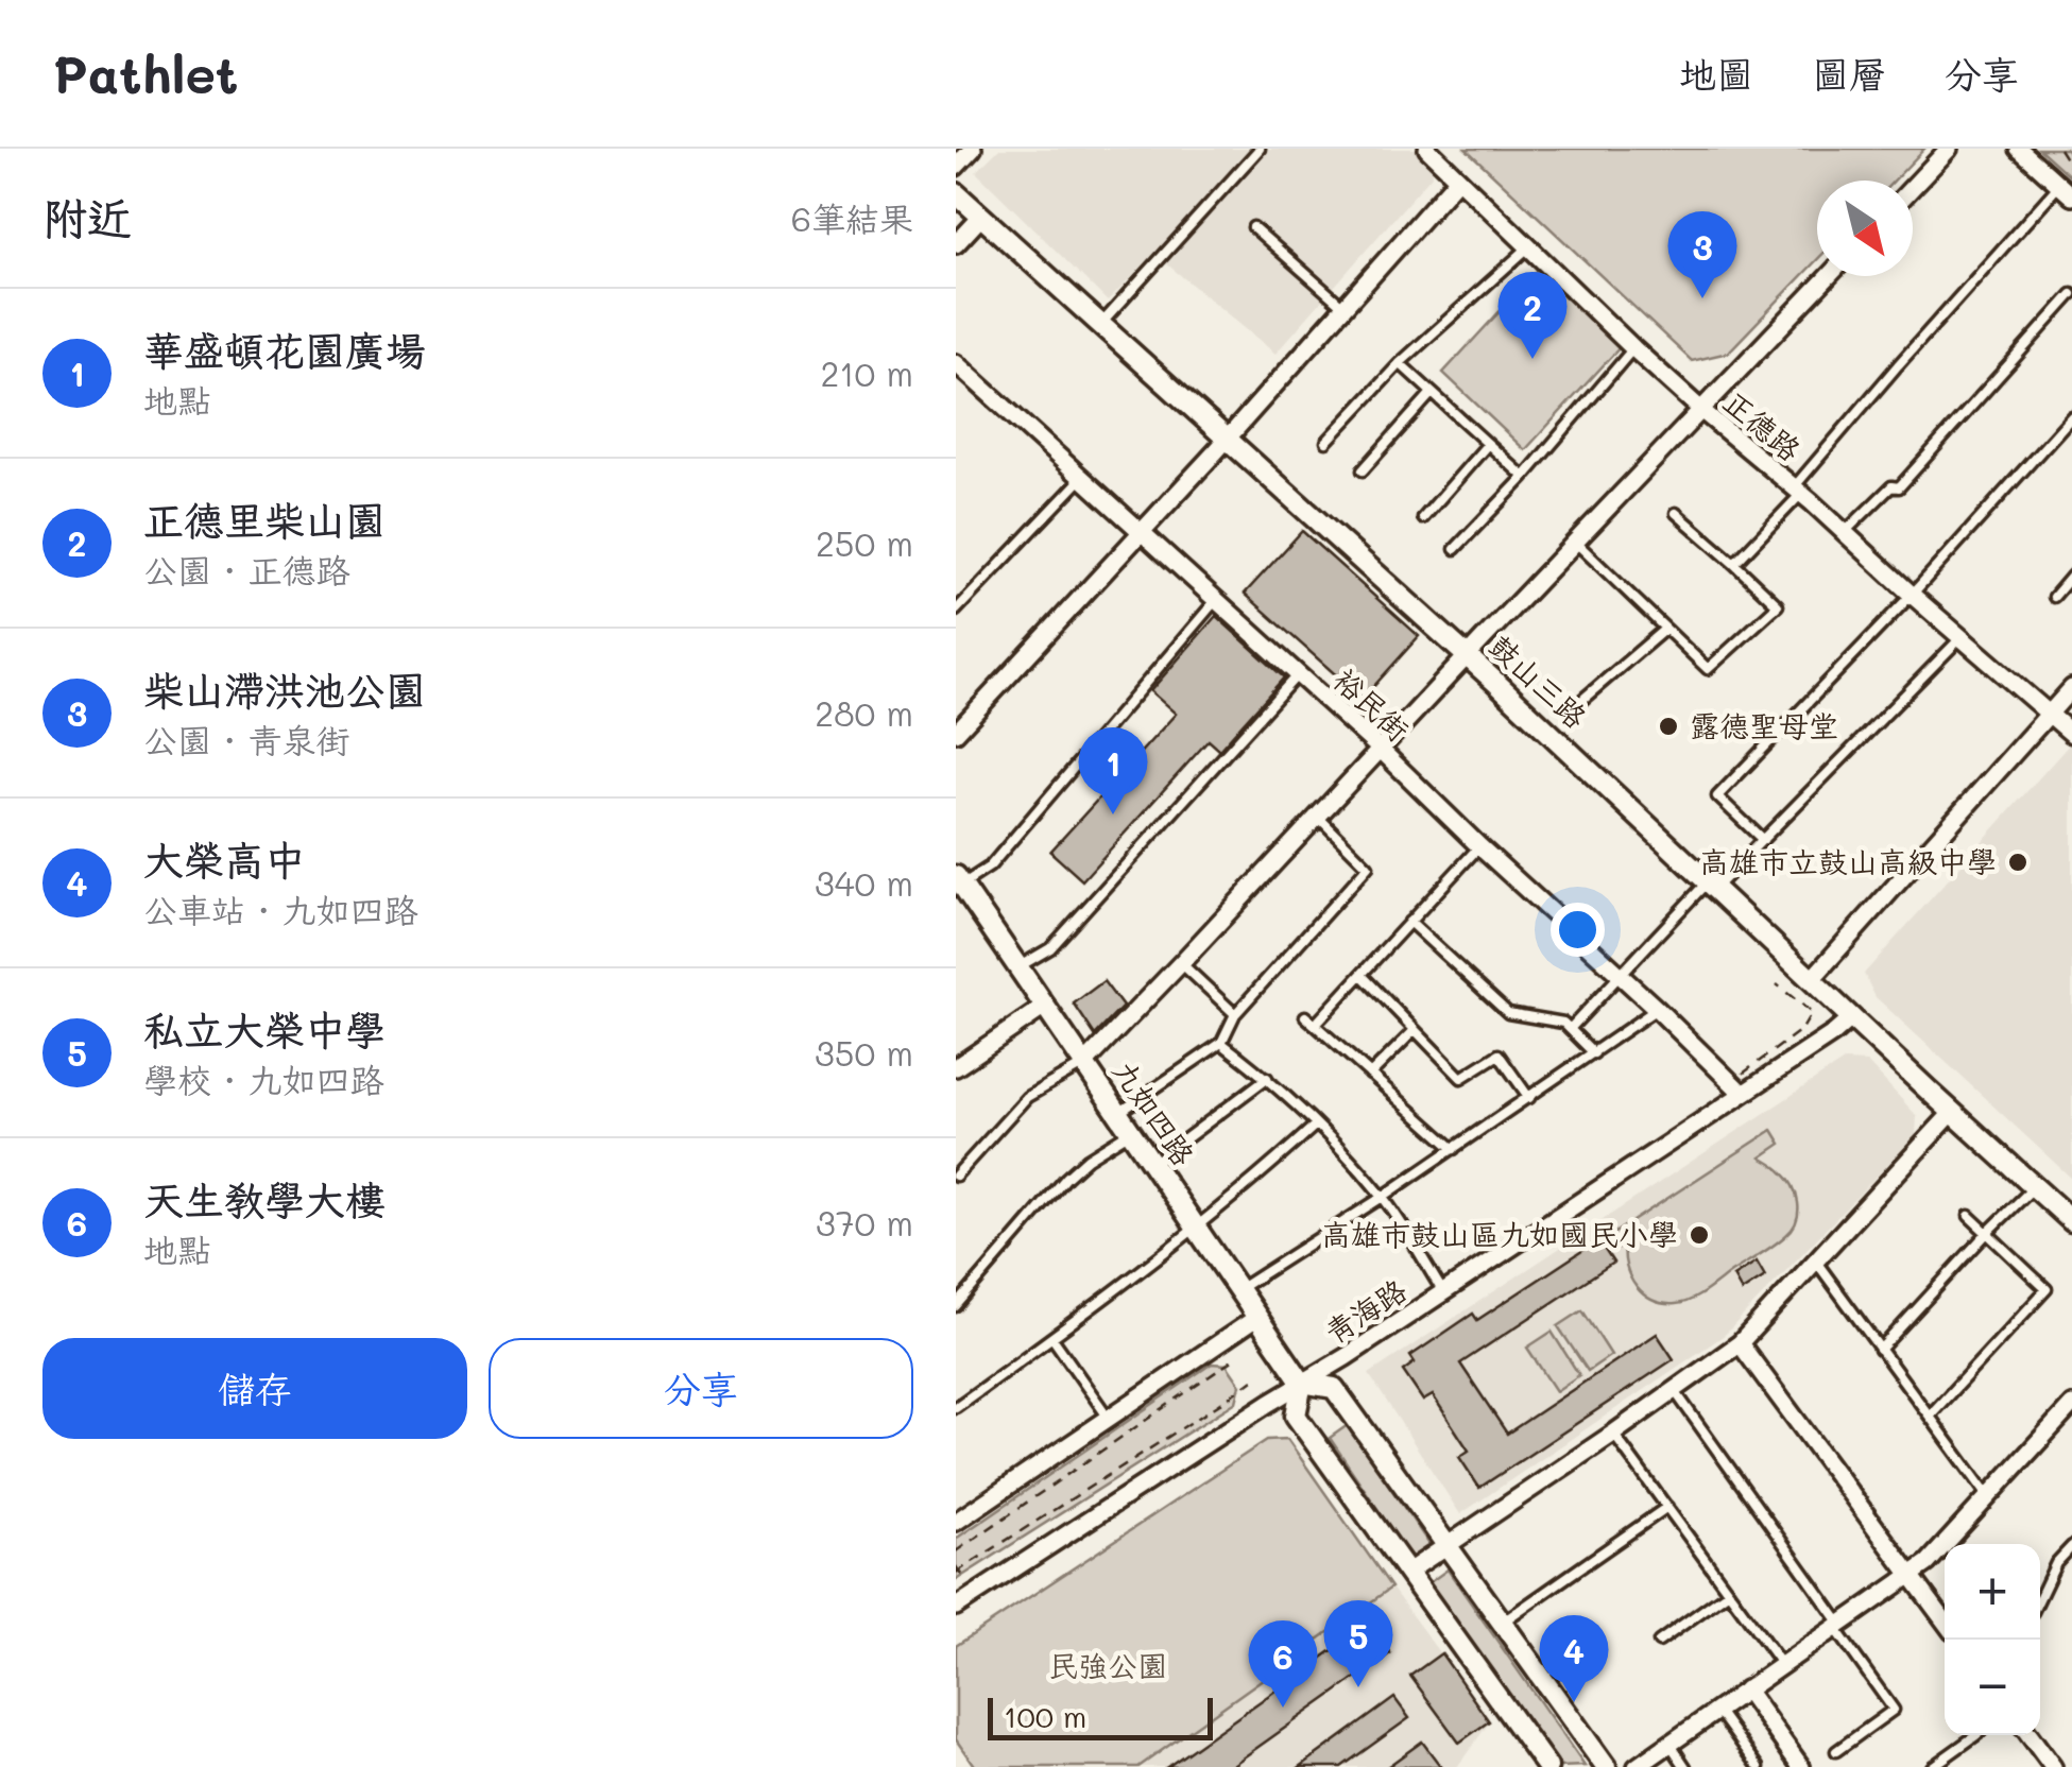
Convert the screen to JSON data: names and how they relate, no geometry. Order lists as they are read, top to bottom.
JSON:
{
  "streets": {
    "street": [
      "正德路",
      "鼓山三路",
      "裕民街",
      "九如四路",
      "青海路"
    ]
  },
  "crossings": [
    ["鼓山三路", "青海路"],
    ["裕民街", "青海路"],
    ["九如四路", "青海路"]
  ],
  "parks": ["民強公園"],
  "places": ["露德聖母堂", "高雄市立鼓山高級中學", "高雄市鼓山區九如國民小學"],
  "scale_bar": "100 m",
  "north": "bottom right",
  "page": {
    "header": "Pathlet",
    "nav": ["地圖", "圖層", "分享"],
    "heading": ["附近", "6筆結果"],
    "pins": [
      "3",
      "2",
      "1",
      "5",
      "4",
      "6"
    ],
    "list": [
      {
        "mark": "1",
        "name": "華盛頓花園廣場",
        "note": "地點",
        "value": "210 m"
      },
      {
        "mark": "2",
        "name": "正德里柴山園",
        "note": "公園 · 正德路",
        "value": "250 m"
      },
      {
        "mark": "3",
        "name": "柴山滯洪池公園",
        "note": "公園 · 青泉街",
        "value": "280 m"
      },
      {
        "mark": "4",
        "name": "大榮高中",
        "note": "公車站 · 九如四路",
        "value": "340 m"
      },
      {
        "mark": "5",
        "name": "私立大榮中學",
        "note": "學校 · 九如四路",
        "value": "350 m"
      },
      {
        "mark": "6",
        "name": "天生教學大樓",
        "note": "地點",
        "value": "370 m"
      }
    ],
    "buttons": ["儲存", "分享"],
    "map_buttons": ["+", "−"],
    "scale": "100 m"
  }
}
